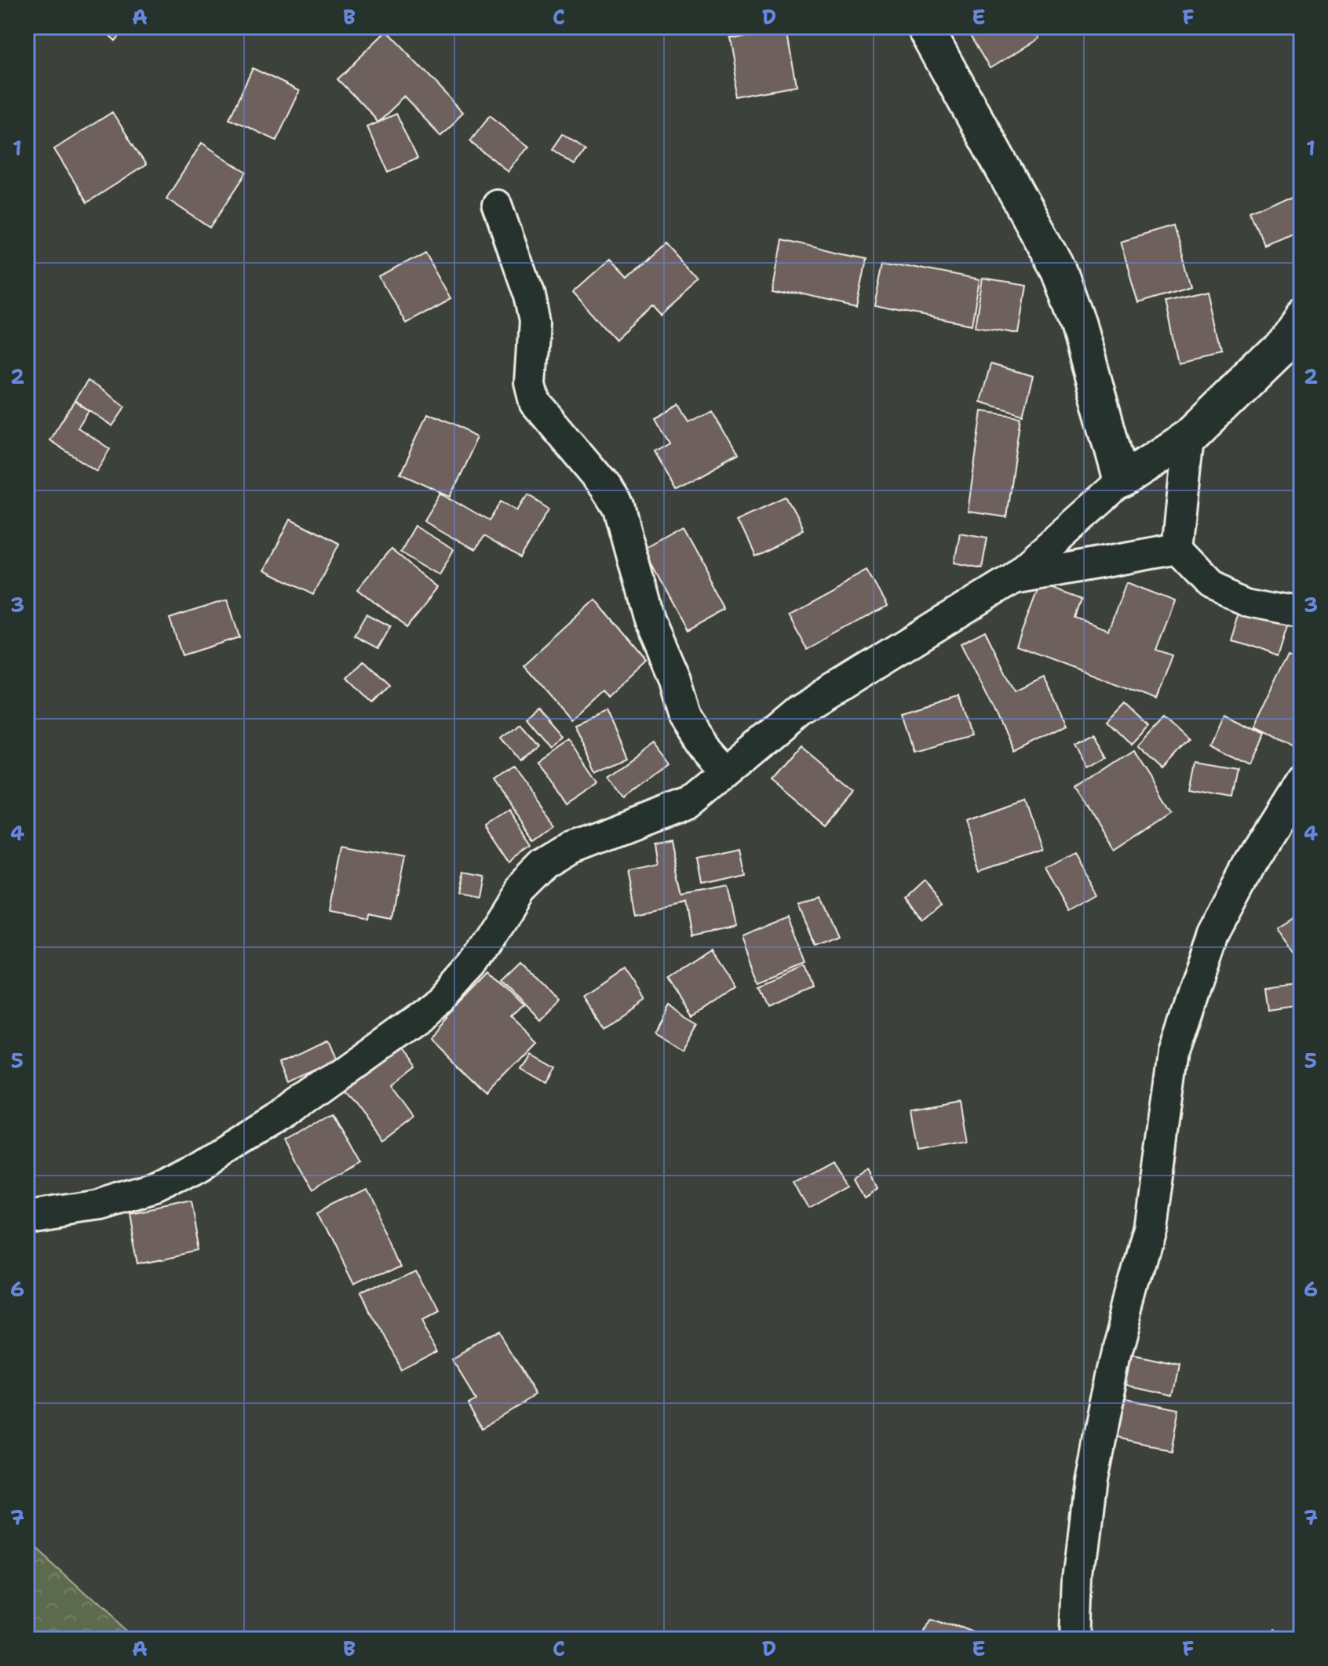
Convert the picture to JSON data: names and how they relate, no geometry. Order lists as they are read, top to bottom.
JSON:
{
  "grid": {
    "columns": [
      "A",
      "B",
      "C",
      "D",
      "E",
      "F"
    ],
    "rows": [
      "1",
      "2",
      "3",
      "4",
      "5",
      "6",
      "7"
    ]
  }
}
